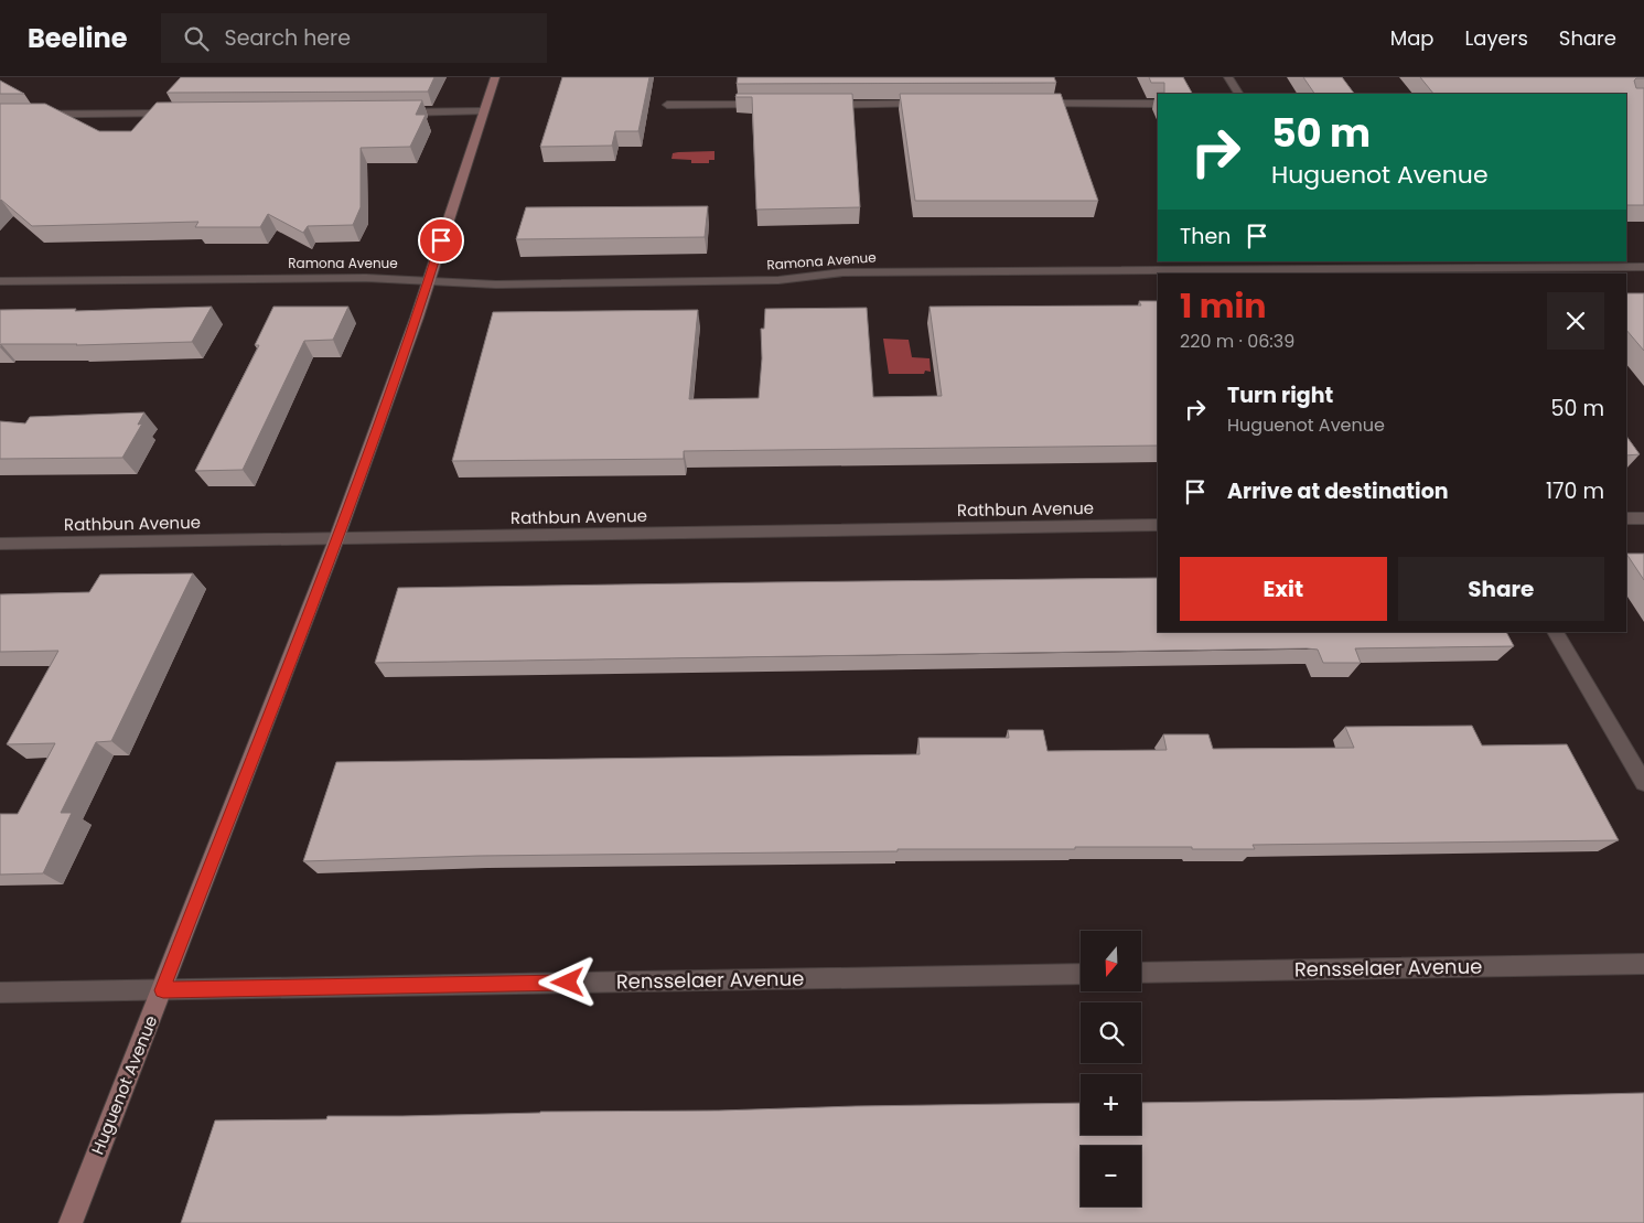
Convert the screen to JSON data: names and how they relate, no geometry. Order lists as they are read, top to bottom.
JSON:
{
  "streets": {
    "street": [
      "Ramona Avenue",
      "Rathbun Avenue",
      "Rensselaer Avenue",
      "Huguenot Avenue"
    ]
  },
  "crossings": [
    ["Ramona Avenue", "Huguenot Avenue"],
    ["Rathbun Avenue", "Huguenot Avenue"],
    ["Rensselaer Avenue", "Huguenot Avenue"]
  ],
  "north": "bottom",
  "page": {
    "header": "Beeline",
    "search": "Search here",
    "nav": ["Map", "Layers", "Share"],
    "turn": ["50 m", "Huguenot Avenue"],
    "then": "Then",
    "heading": ["1 min", "220 m · 06:39"],
    "list": [
      {
        "name": "Turn right",
        "note": "Huguenot Avenue",
        "value": "50 m"
      },
      {
        "name": "Arrive at destination",
        "value": "170 m"
      }
    ],
    "buttons": ["Exit", "Share"],
    "map_buttons": ["+", "−"]
  }
}
